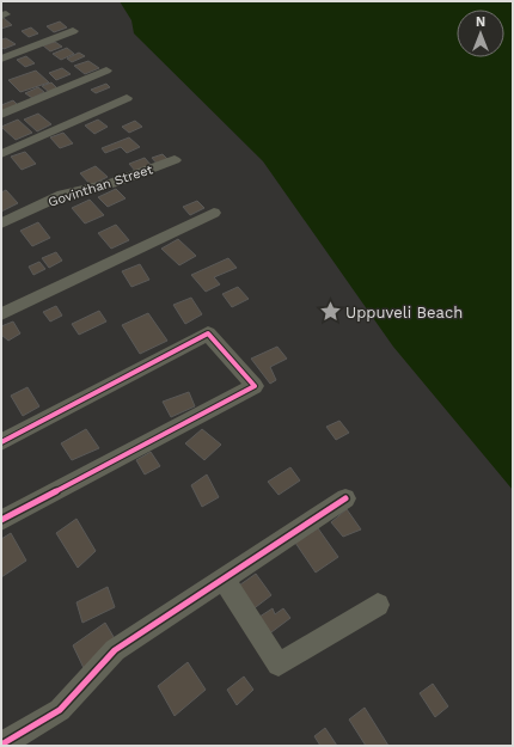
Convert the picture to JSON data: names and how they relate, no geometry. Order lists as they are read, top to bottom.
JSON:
{
  "streets": {
    "street": ["Govinthan Street"]
  },
  "places": {
    "place": ["Uppuveli Beach"]
  },
  "north": "top"
}
